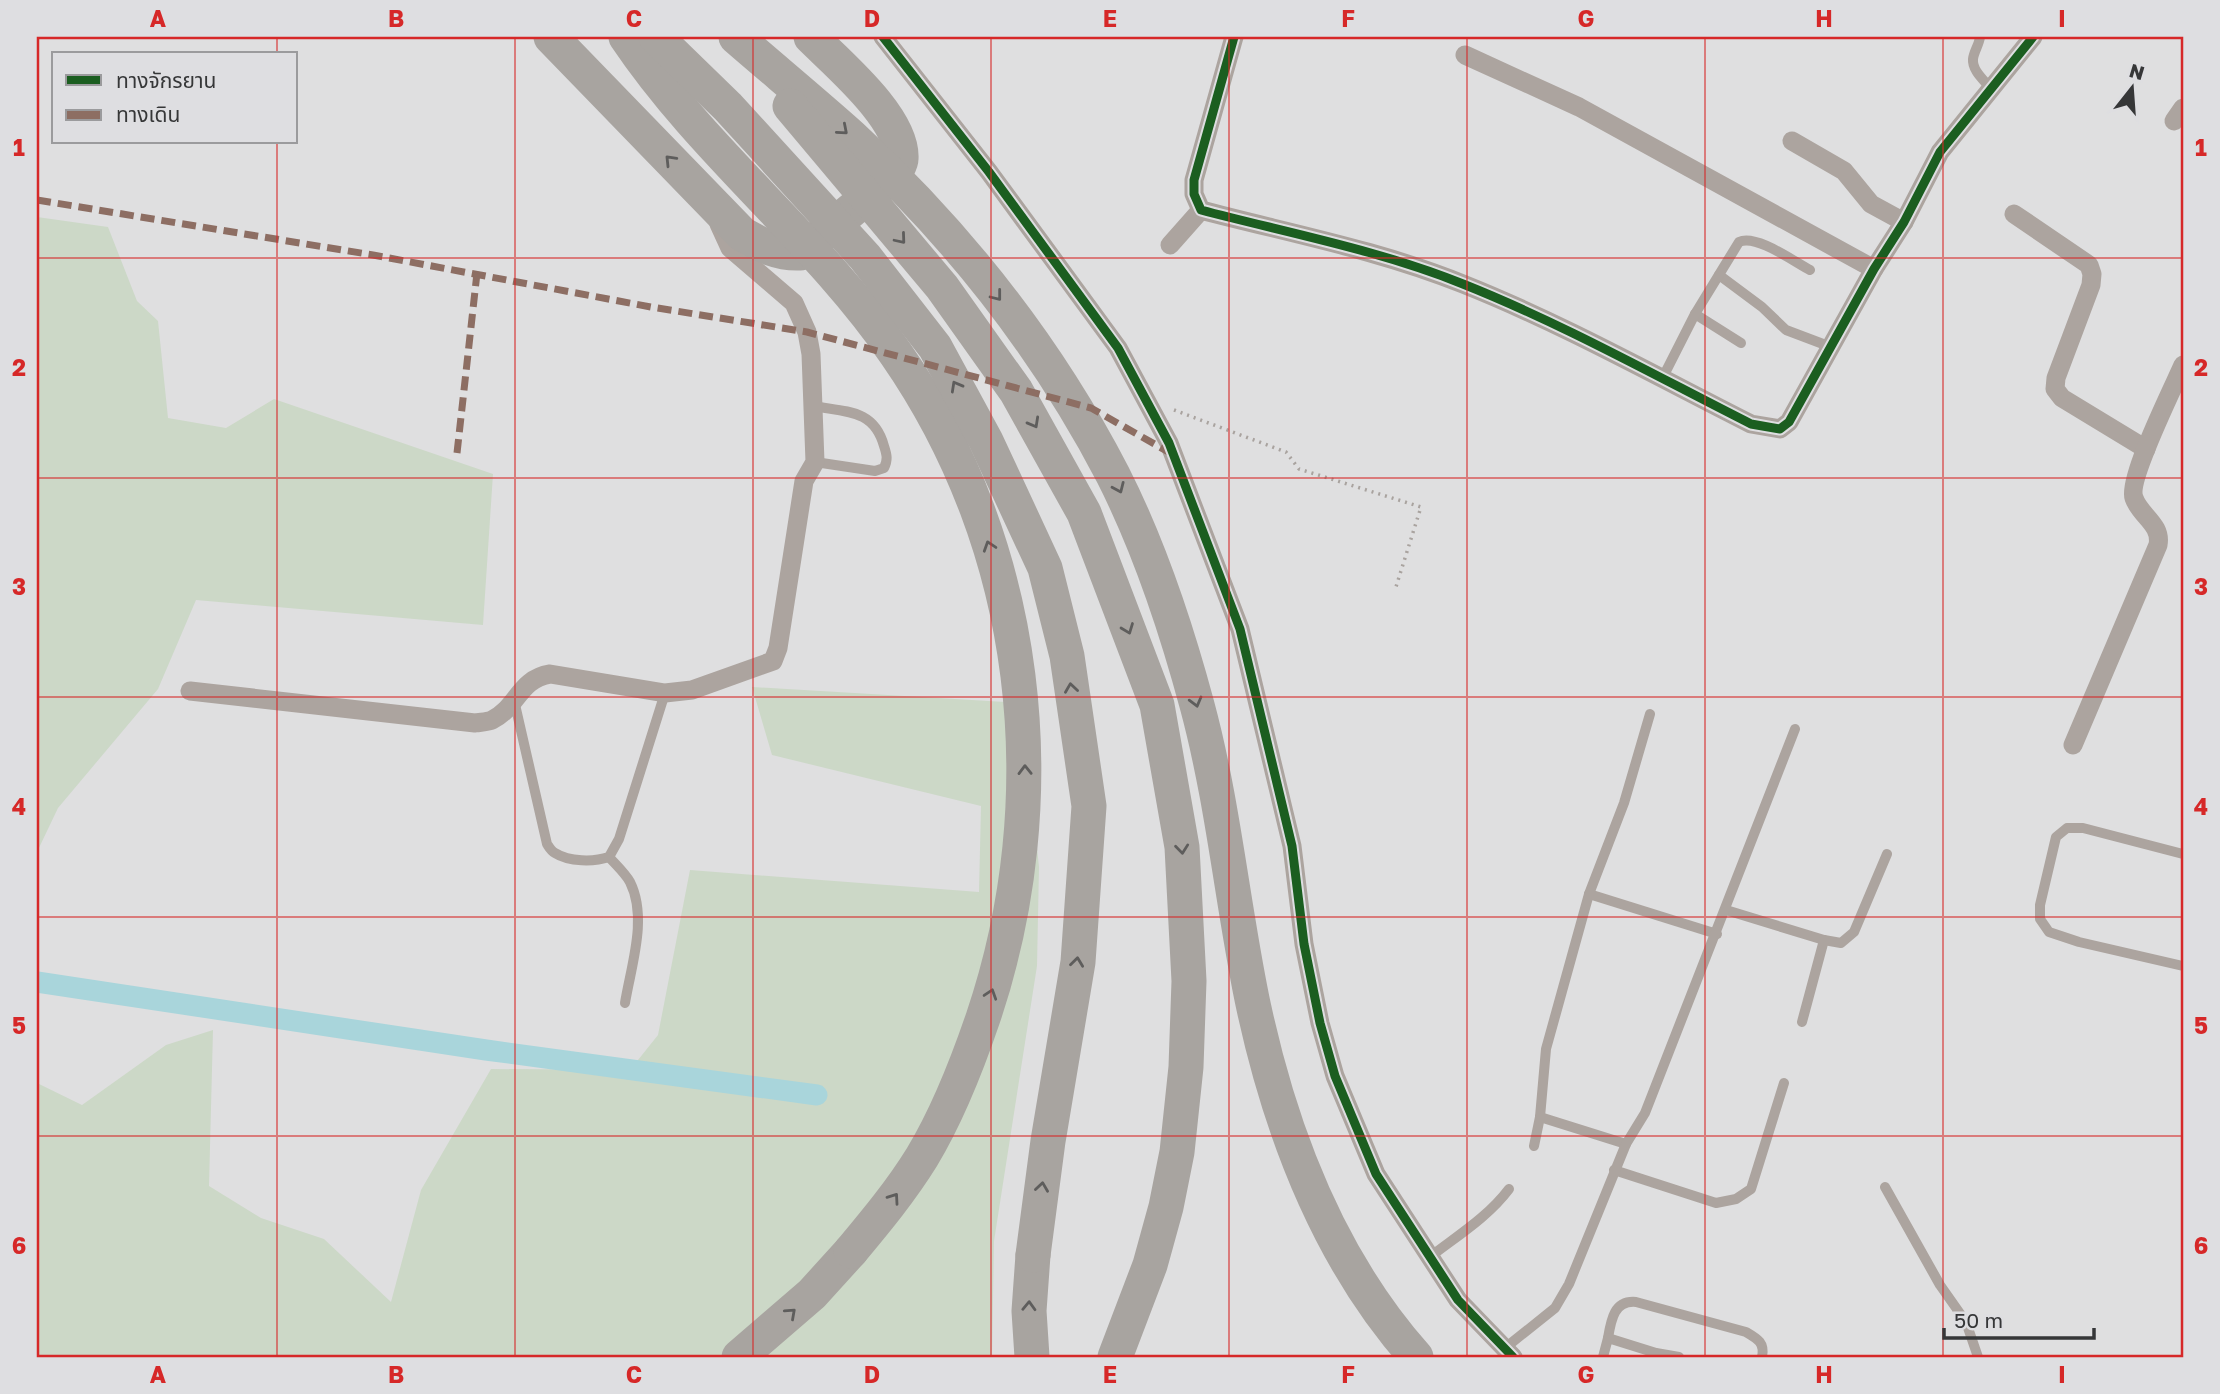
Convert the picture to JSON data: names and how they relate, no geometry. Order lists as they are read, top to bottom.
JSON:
{
  "legend": ["ทางจักรยาน", "ทางเดิน"],
  "scale_bar": "50 m",
  "north": "top",
  "grid": {
    "columns": [
      "A",
      "B",
      "C",
      "D",
      "E",
      "F",
      "G",
      "H",
      "I"
    ],
    "rows": [
      "1",
      "2",
      "3",
      "4",
      "5",
      "6"
    ]
  }
}
